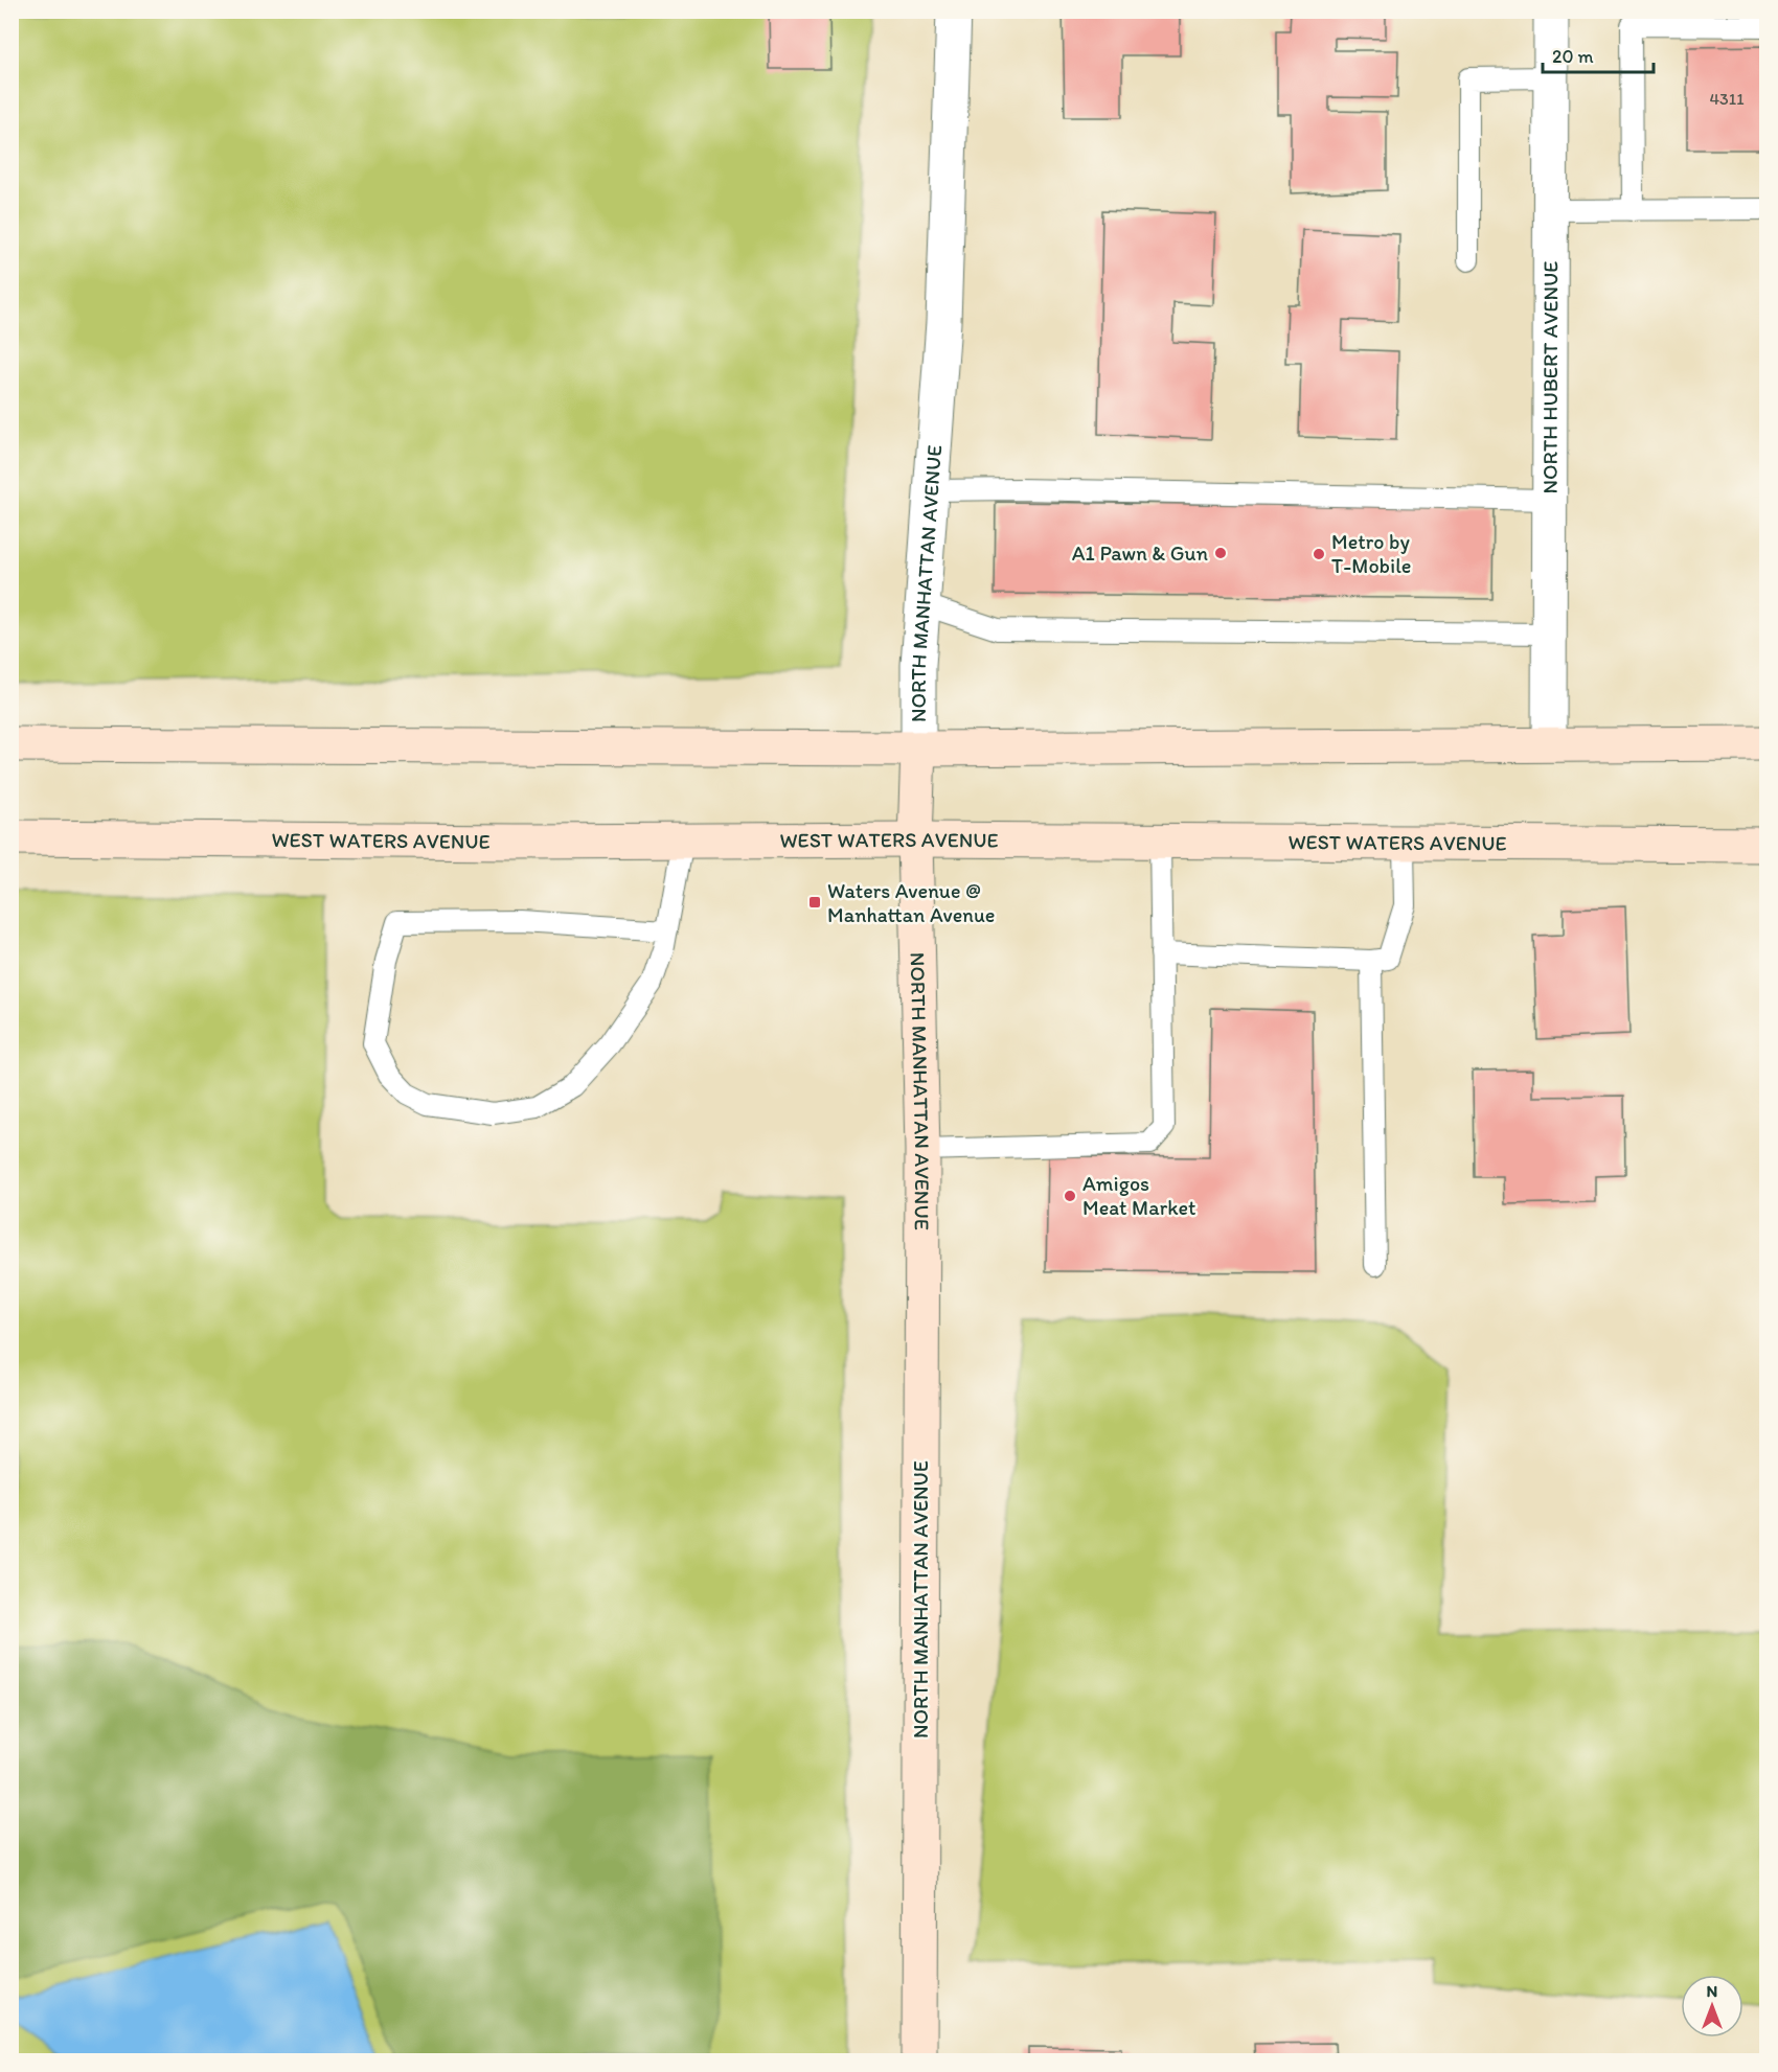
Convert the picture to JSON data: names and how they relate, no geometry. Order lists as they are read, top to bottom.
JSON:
{
  "streets": {
    "main road": ["NORTH MANHATTAN AVENUE", "WEST WATERS AVENUE"],
    "street": ["NORTH HUBERT AVENUE"]
  },
  "crossings": [
    ["NORTH MANHATTAN AVENUE", "WEST WATERS AVENUE"]
  ],
  "places": {
    "other": ["A1 Pawn & Gun", "Metro by T-Mobile", "Amigos Meat Market"],
    "transit": ["Waters Avenue @ Manhattan Avenue"]
  },
  "house_numbers": ["4311"],
  "scale_bar": "20 m",
  "north": "top"
}
